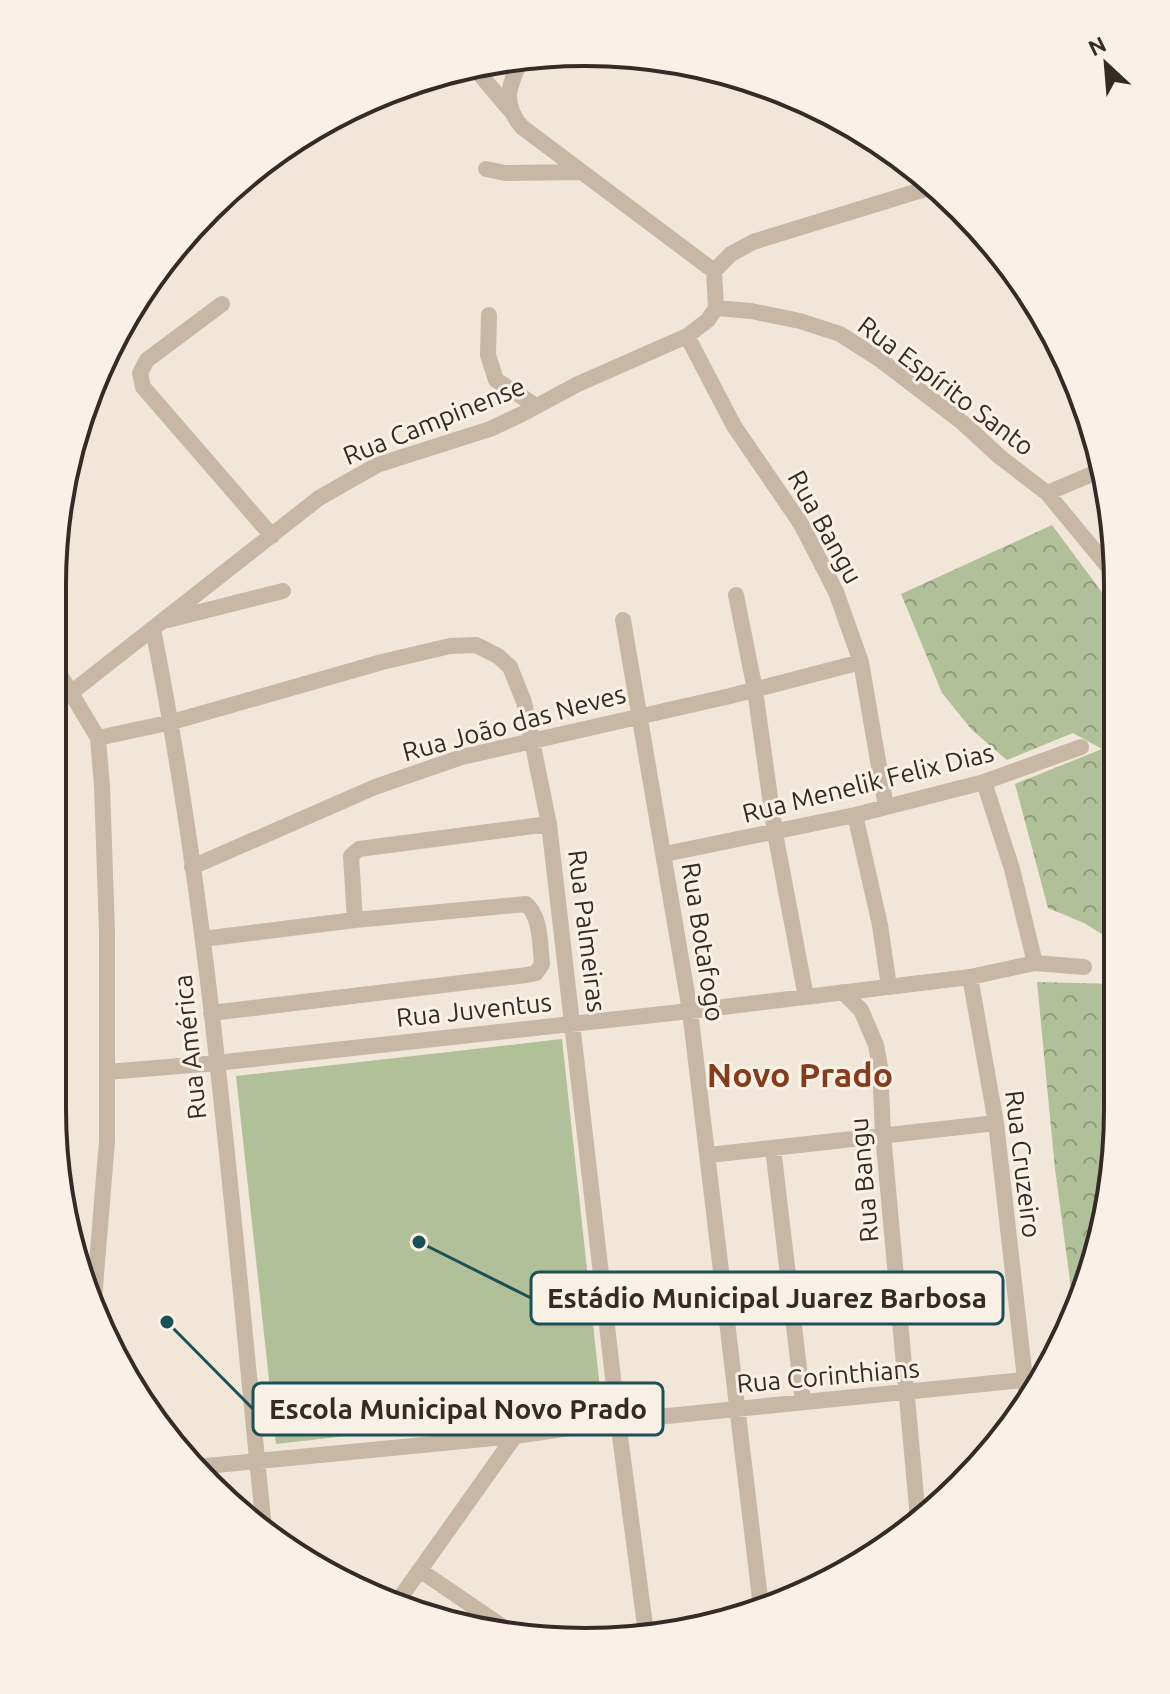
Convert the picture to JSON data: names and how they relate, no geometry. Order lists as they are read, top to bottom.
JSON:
{
  "streets": {
    "street": [
      "Rua Espírito Santo",
      "Rua Campinense",
      "Rua Bangu",
      "Rua João das Neves",
      "Rua Menelik Felix Dias",
      "Rua Palmeiras",
      "Rua Botafogo",
      "Rua Juventus",
      "Rua América",
      "Rua Cruzeiro",
      "Rua Corinthians"
    ]
  },
  "crossings": [
    ["Rua Espírito Santo", "Rua Campinense"],
    ["Rua Campinense", "Rua Bangu"],
    ["Rua Campinense", "Rua América"],
    ["Rua Bangu", "Rua João das Neves"],
    ["Rua Bangu", "Rua Menelik Felix Dias"],
    ["Rua Bangu", "Rua Juventus"],
    ["Rua Bangu", "Rua Corinthians"],
    ["Rua João das Neves", "Rua Palmeiras"],
    ["Rua João das Neves", "Rua Botafogo"],
    ["Rua João das Neves", "Rua América"],
    ["Rua Menelik Felix Dias", "Rua Botafogo"],
    ["Rua Palmeiras", "Rua Juventus"],
    ["Rua Palmeiras", "Rua América"],
    ["Rua Palmeiras", "Rua Corinthians"],
    ["Rua Botafogo", "Rua Juventus"],
    ["Rua Botafogo", "Rua Corinthians"],
    ["Rua Juventus", "Rua América"],
    ["Rua Juventus", "Rua Cruzeiro"],
    ["Rua América", "Rua Corinthians"]
  ],
  "districts": ["Novo Prado"],
  "places": ["Estádio Municipal Juarez Barbosa", "Escola Municipal Novo Prado"],
  "north": "top left"
}
